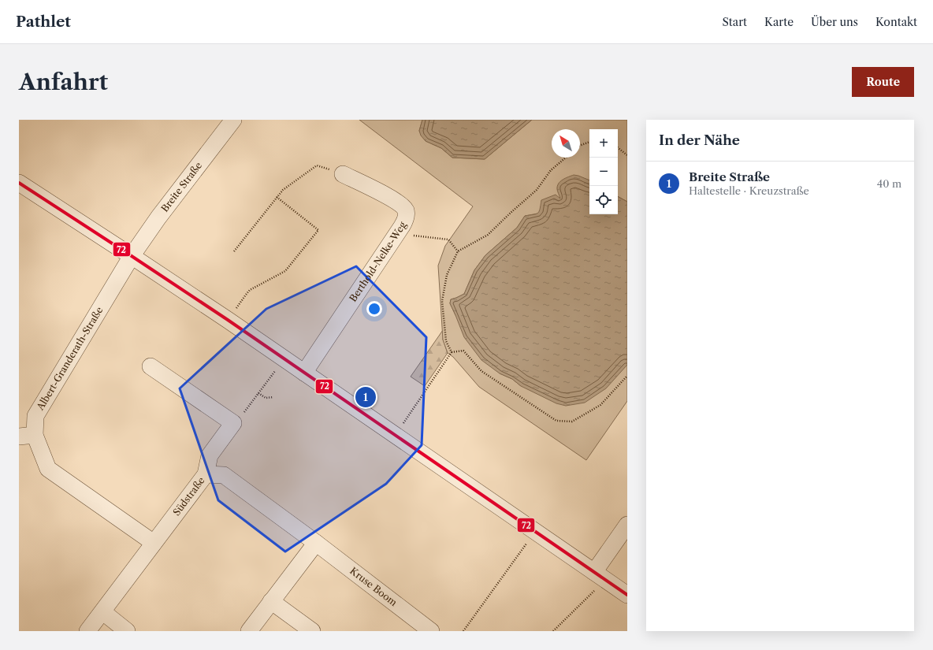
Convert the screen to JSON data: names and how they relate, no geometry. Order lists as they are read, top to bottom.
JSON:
{
  "streets": {
    "street": [
      "Breite Straße",
      "Berthold-Nelke-Weg",
      "Albert-Granderath-Straße",
      "Südstraße",
      "Kruse Boom"
    ]
  },
  "crossings": [
    ["Breite Straße", "Albert-Granderath-Straße"],
    ["Albert-Granderath-Straße", "Südstraße"],
    ["Südstraße", "Kruse Boom"]
  ],
  "lines": ["transit line 72"],
  "north": "top left",
  "page": {
    "header": "Pathlet",
    "nav": [
      "Start",
      "Karte",
      "Über uns",
      "Kontakt"
    ],
    "buttons": "Route",
    "title": "Anfahrt",
    "heading": "In der Nähe",
    "map_buttons": ["+", "−"],
    "list": [
      {
        "mark": "1",
        "name": "Breite Straße",
        "note": "Haltestelle · Kreuzstraße",
        "value": "40 m"
      }
    ],
    "pins": "1"
  }
}
